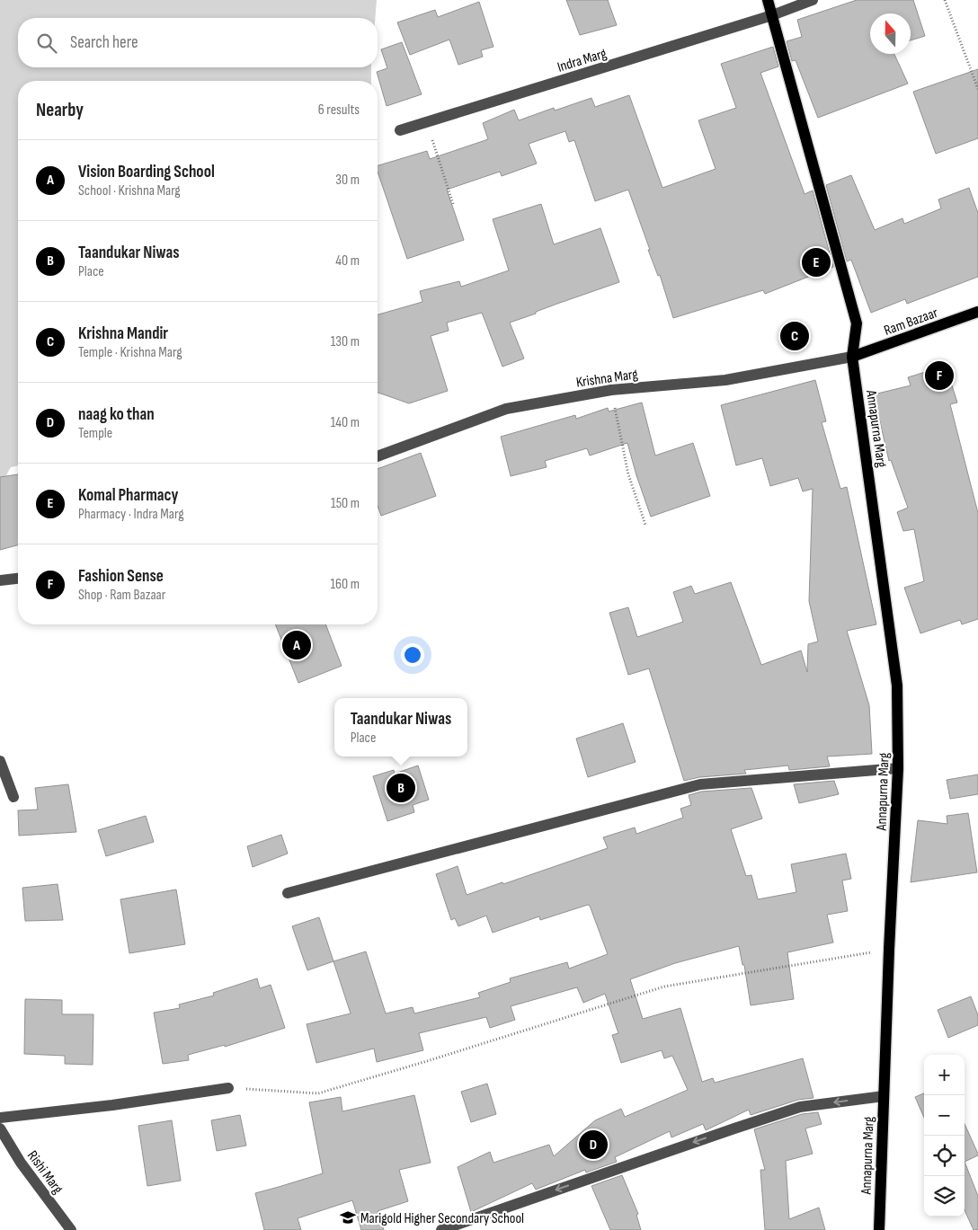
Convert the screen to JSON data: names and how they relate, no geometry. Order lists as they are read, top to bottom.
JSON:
{
  "streets": {
    "main road": ["Ram Bazaar", "Annapurna Marg"],
    "street": ["Indra Marg", "Krishna Marg", "Rishi Marg"]
  },
  "crossings": [
    ["Ram Bazaar", "Krishna Marg"],
    ["Ram Bazaar", "Annapurna Marg"],
    ["Krishna Marg", "Annapurna Marg"]
  ],
  "places": {
    "school or university": ["Marigold Higher Secondary School"]
  },
  "north": "top",
  "page": {
    "search": "Search here",
    "heading": ["Nearby", "6 results"],
    "list": [
      {
        "mark": "A",
        "name": "Vision Boarding School",
        "note": "School · Krishna Marg",
        "value": "30 m"
      },
      {
        "mark": "B",
        "name": "Taandukar Niwas",
        "note": "Place",
        "value": "40 m"
      },
      {
        "mark": "C",
        "name": "Krishna Mandir",
        "note": "Temple · Krishna Marg",
        "value": "130 m"
      },
      {
        "mark": "D",
        "name": "naag ko than",
        "note": "Temple",
        "value": "140 m"
      },
      {
        "mark": "E",
        "name": "Komal Pharmacy",
        "note": "Pharmacy · Indra Marg",
        "value": "150 m"
      },
      {
        "mark": "F",
        "name": "Fashion Sense",
        "note": "Shop · Ram Bazaar",
        "value": "160 m"
      }
    ],
    "pins": [
      "E",
      "C",
      "F",
      "A",
      "B",
      "D"
    ],
    "popup": ["Taandukar Niwas", "Place"],
    "map_buttons": ["+", "−"]
  }
}
